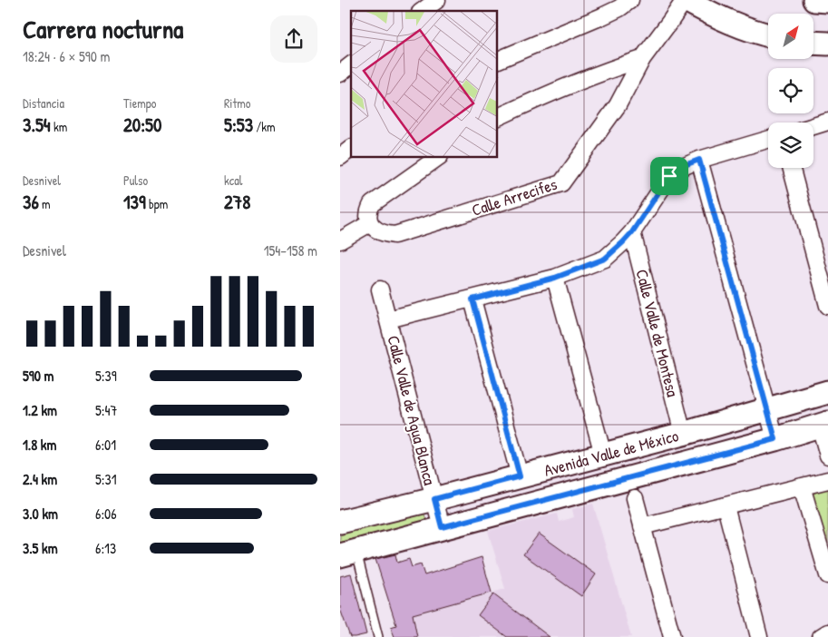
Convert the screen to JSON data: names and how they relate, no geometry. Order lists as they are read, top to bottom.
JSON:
{
  "streets": {
    "street": [
      "Calle Arrecifes",
      "Calle Valle de Montesa",
      "Calle Valle de Agua Blanca",
      "Avenida Valle de México"
    ]
  },
  "crossings": [
    ["Calle Valle de Montesa", "Avenida Valle de México"],
    ["Calle Valle de Agua Blanca", "Avenida Valle de México"]
  ],
  "north": "top right",
  "page": {
    "heading": ["Carrera nocturna", "18:24 · 6 × 590 m"],
    "stats": [
      ["Distancia", "3.54 km"],
      ["Tiempo", "20:50"],
      ["Ritmo", "5:53 /km"],
      ["Desnivel", "36 m"],
      ["Pulso", "139 bpm"],
      ["kcal", "278"]
    ],
    "chart": ["Desnivel", "154–158 m"],
    "list": [
      {
        "name": "590 m",
        "note": "5:39"
      },
      {
        "name": "1.2 km",
        "note": "5:47"
      },
      {
        "name": "1.8 km",
        "note": "6:01"
      },
      {
        "name": "2.4 km",
        "note": "5:31"
      },
      {
        "name": "3.0 km",
        "note": "6:06"
      },
      {
        "name": "3.5 km",
        "note": "6:13"
      }
    ]
  }
}
